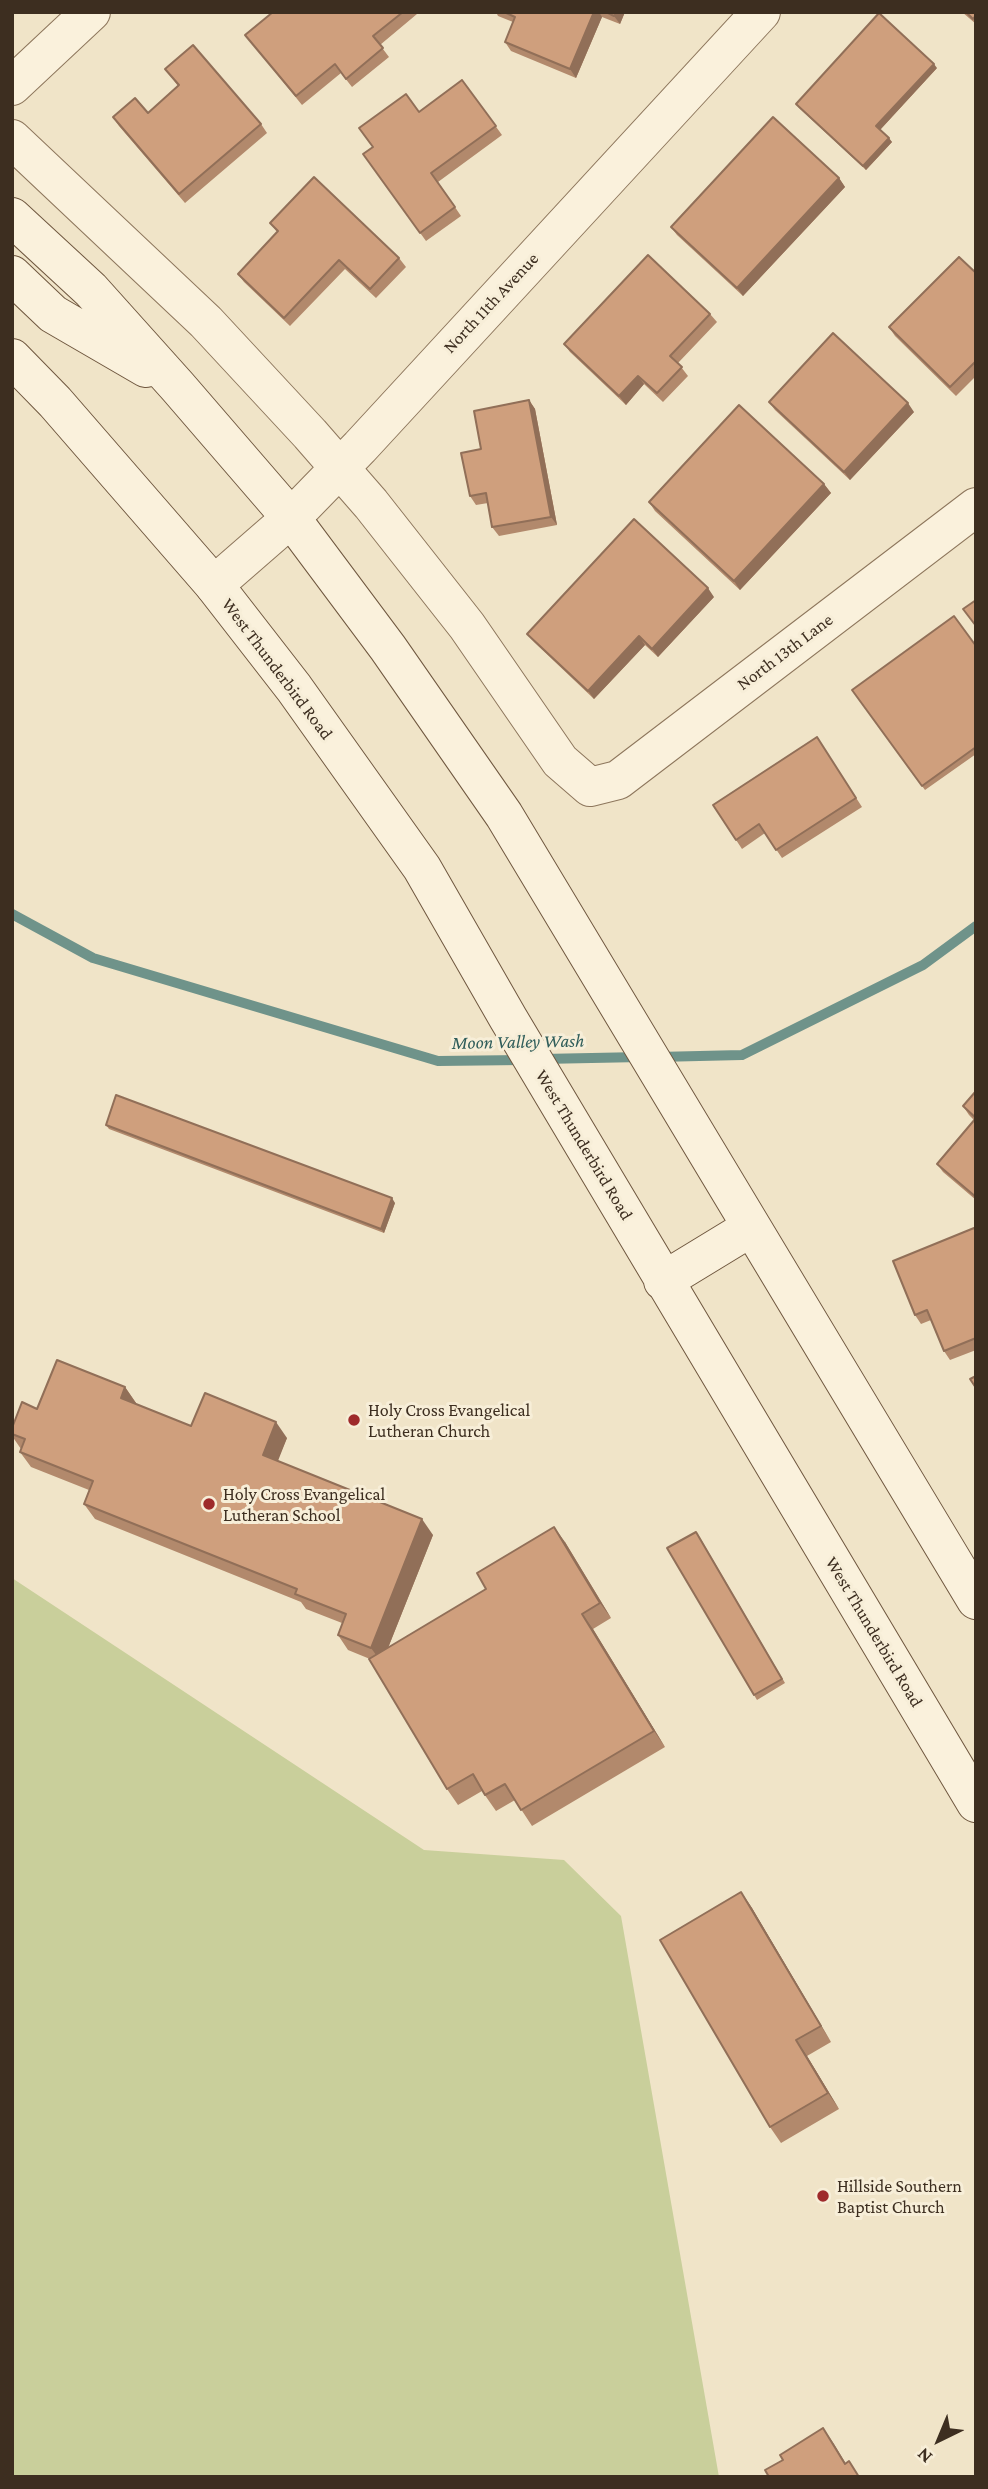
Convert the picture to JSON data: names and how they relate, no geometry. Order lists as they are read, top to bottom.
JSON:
{
  "streets": {
    "main road": ["North 11th Avenue", "North 13th Lane", "West Thunderbird Road"]
  },
  "crossings": [
    ["North 11th Avenue", "North 13th Lane"],
    ["North 11th Avenue", "West Thunderbird Road"]
  ],
  "water": ["Moon Valley Wash"],
  "places": ["Holy Cross Evangelical Lutheran Church", "Holy Cross Evangelical Lutheran School", "Hillside Southern Baptist Church"],
  "north": "bottom left"
}
